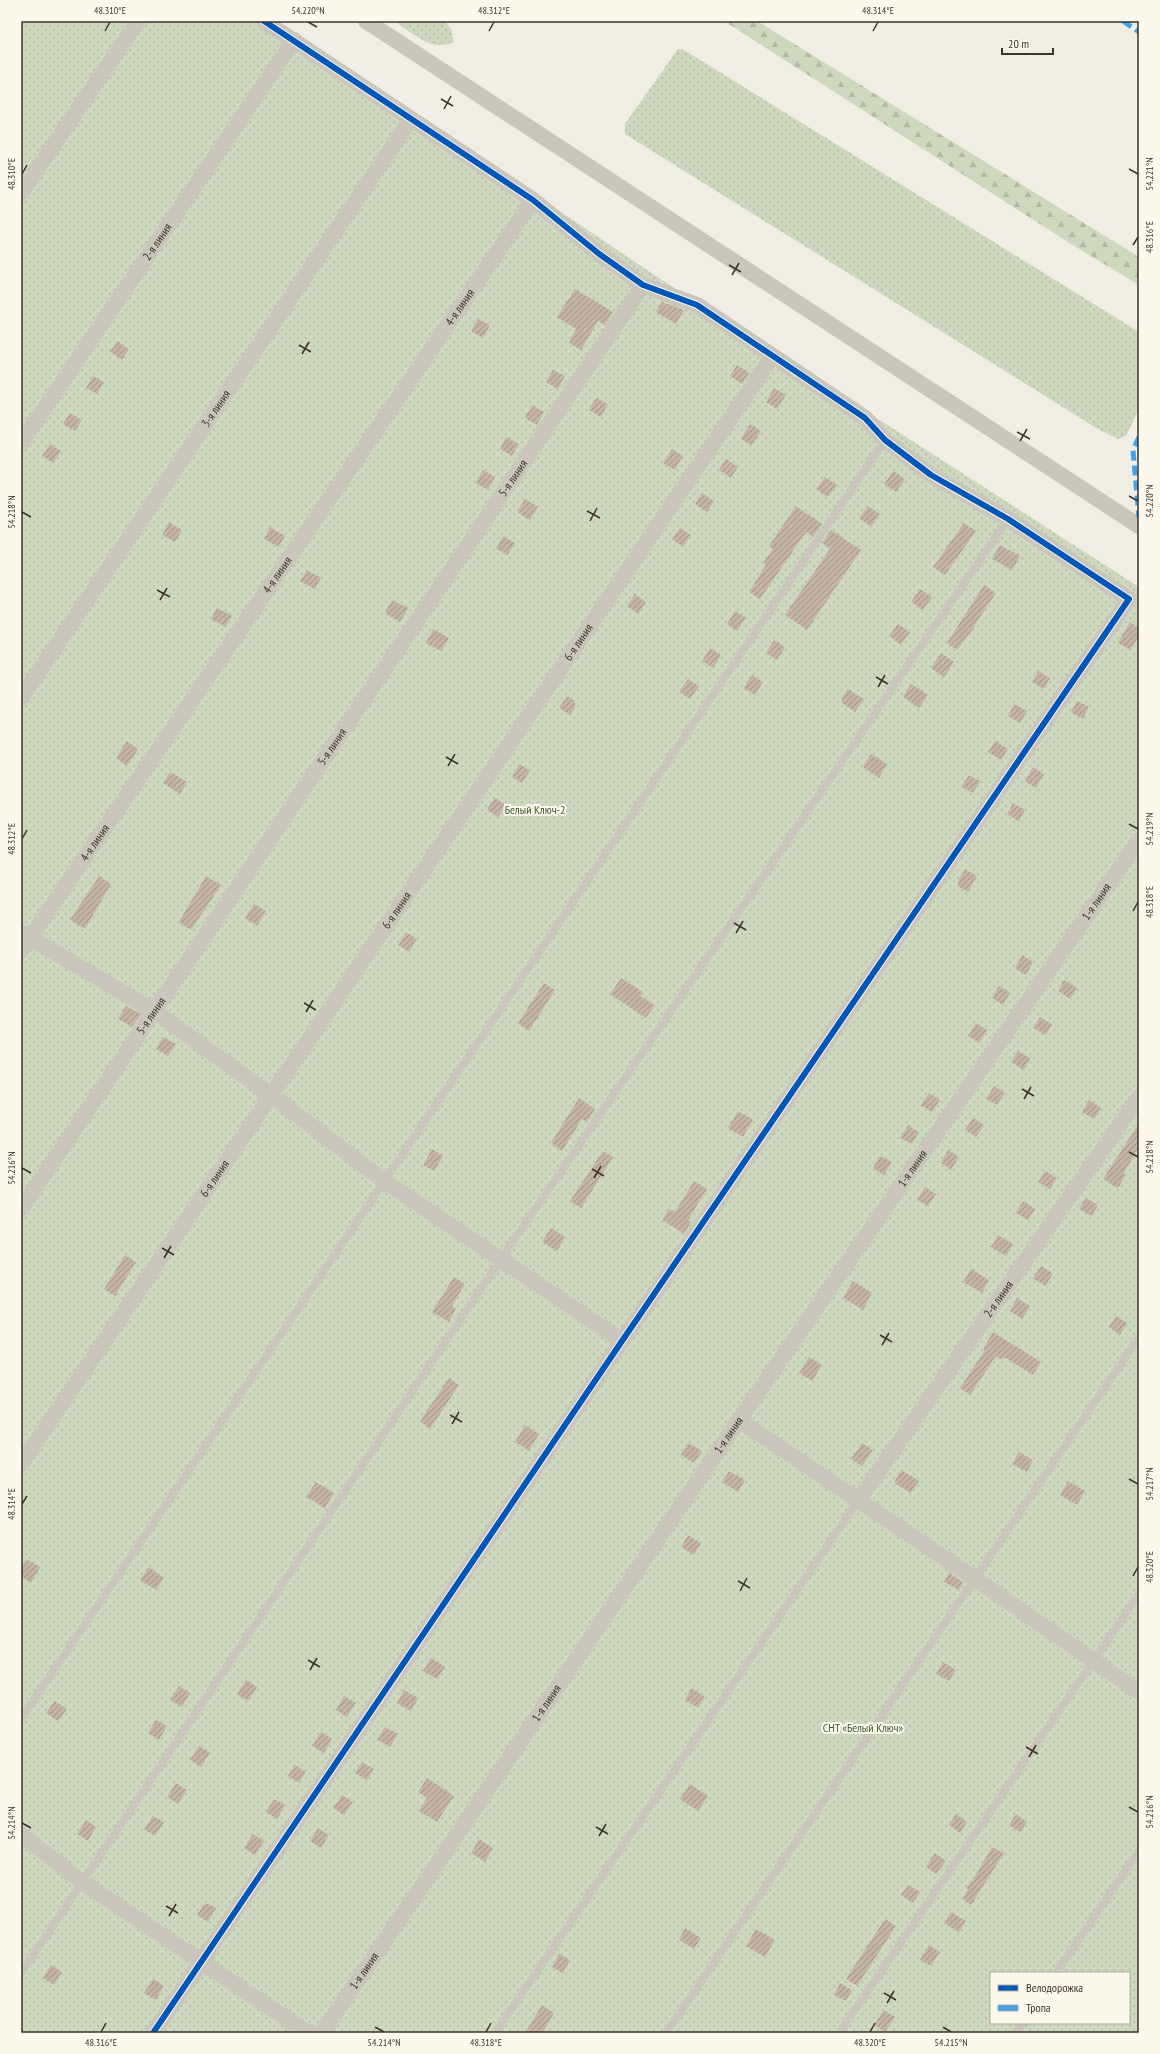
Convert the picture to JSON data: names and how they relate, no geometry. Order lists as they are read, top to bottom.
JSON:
{
  "streets": {
    "street": [
      "2-я линия",
      "4-я линия",
      "3-я линия",
      "5-я линия",
      "6-я линия",
      "1-я линия"
    ]
  },
  "parks": ["Белый Ключ-2", "СНТ «Белый Ключ»"],
  "legend": ["Велодорожка", "Тропа"],
  "scale_bar": "20 m",
  "coordinates": [
    "48.310°E",
    "54.220°N",
    "48.312°E",
    "48.314°E",
    "54.221°N",
    "48.316°E",
    "54.218°N",
    "54.219°N",
    "48.318°E",
    "54.216°N",
    "54.217°N",
    "48.320°E",
    "54.214°N",
    "54.215°N"
  ]
}
